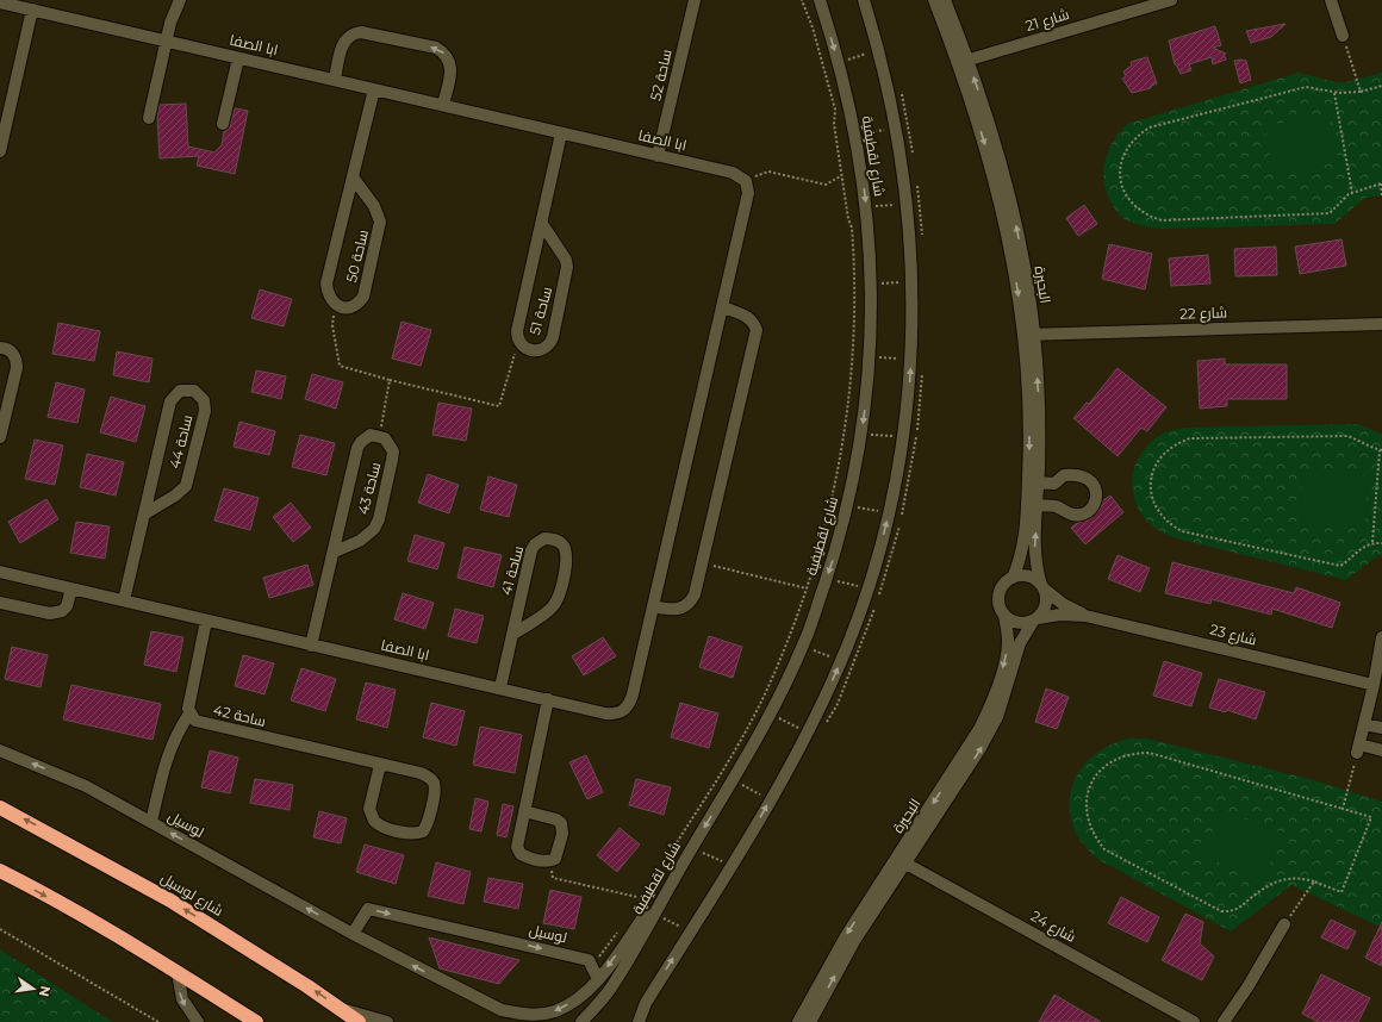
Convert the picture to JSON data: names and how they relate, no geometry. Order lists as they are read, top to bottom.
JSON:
{
  "streets": {
    "highway": ["شارع لوسيل"],
    "street": [
      "شارع 21",
      "ابا الصفا",
      "ساحة 52",
      "شارع لقطيفية",
      "ساحة 50",
      "البحيرة",
      "ساحة 51",
      "شارع 22",
      "ساحة 44",
      "ساحة 43",
      "ساحة 41",
      "شارع 23",
      "ساحة 42",
      "لوسيل",
      "شارع 24"
    ]
  },
  "crossings": [
    ["شارع 21", "البحيرة"],
    ["ابا الصفا", "ساحة 52"],
    ["ابا الصفا", "ساحة 50"],
    ["ابا الصفا", "ساحة 51"],
    ["ابا الصفا", "ساحة 44"],
    ["ابا الصفا", "ساحة 43"],
    ["ابا الصفا", "ساحة 41"],
    ["شارع لقطيفية", "لوسيل"],
    ["البحيرة", "شارع 22"],
    ["البحيرة", "شارع 23"],
    ["البحيرة", "شارع 24"]
  ],
  "north": "right"
}
